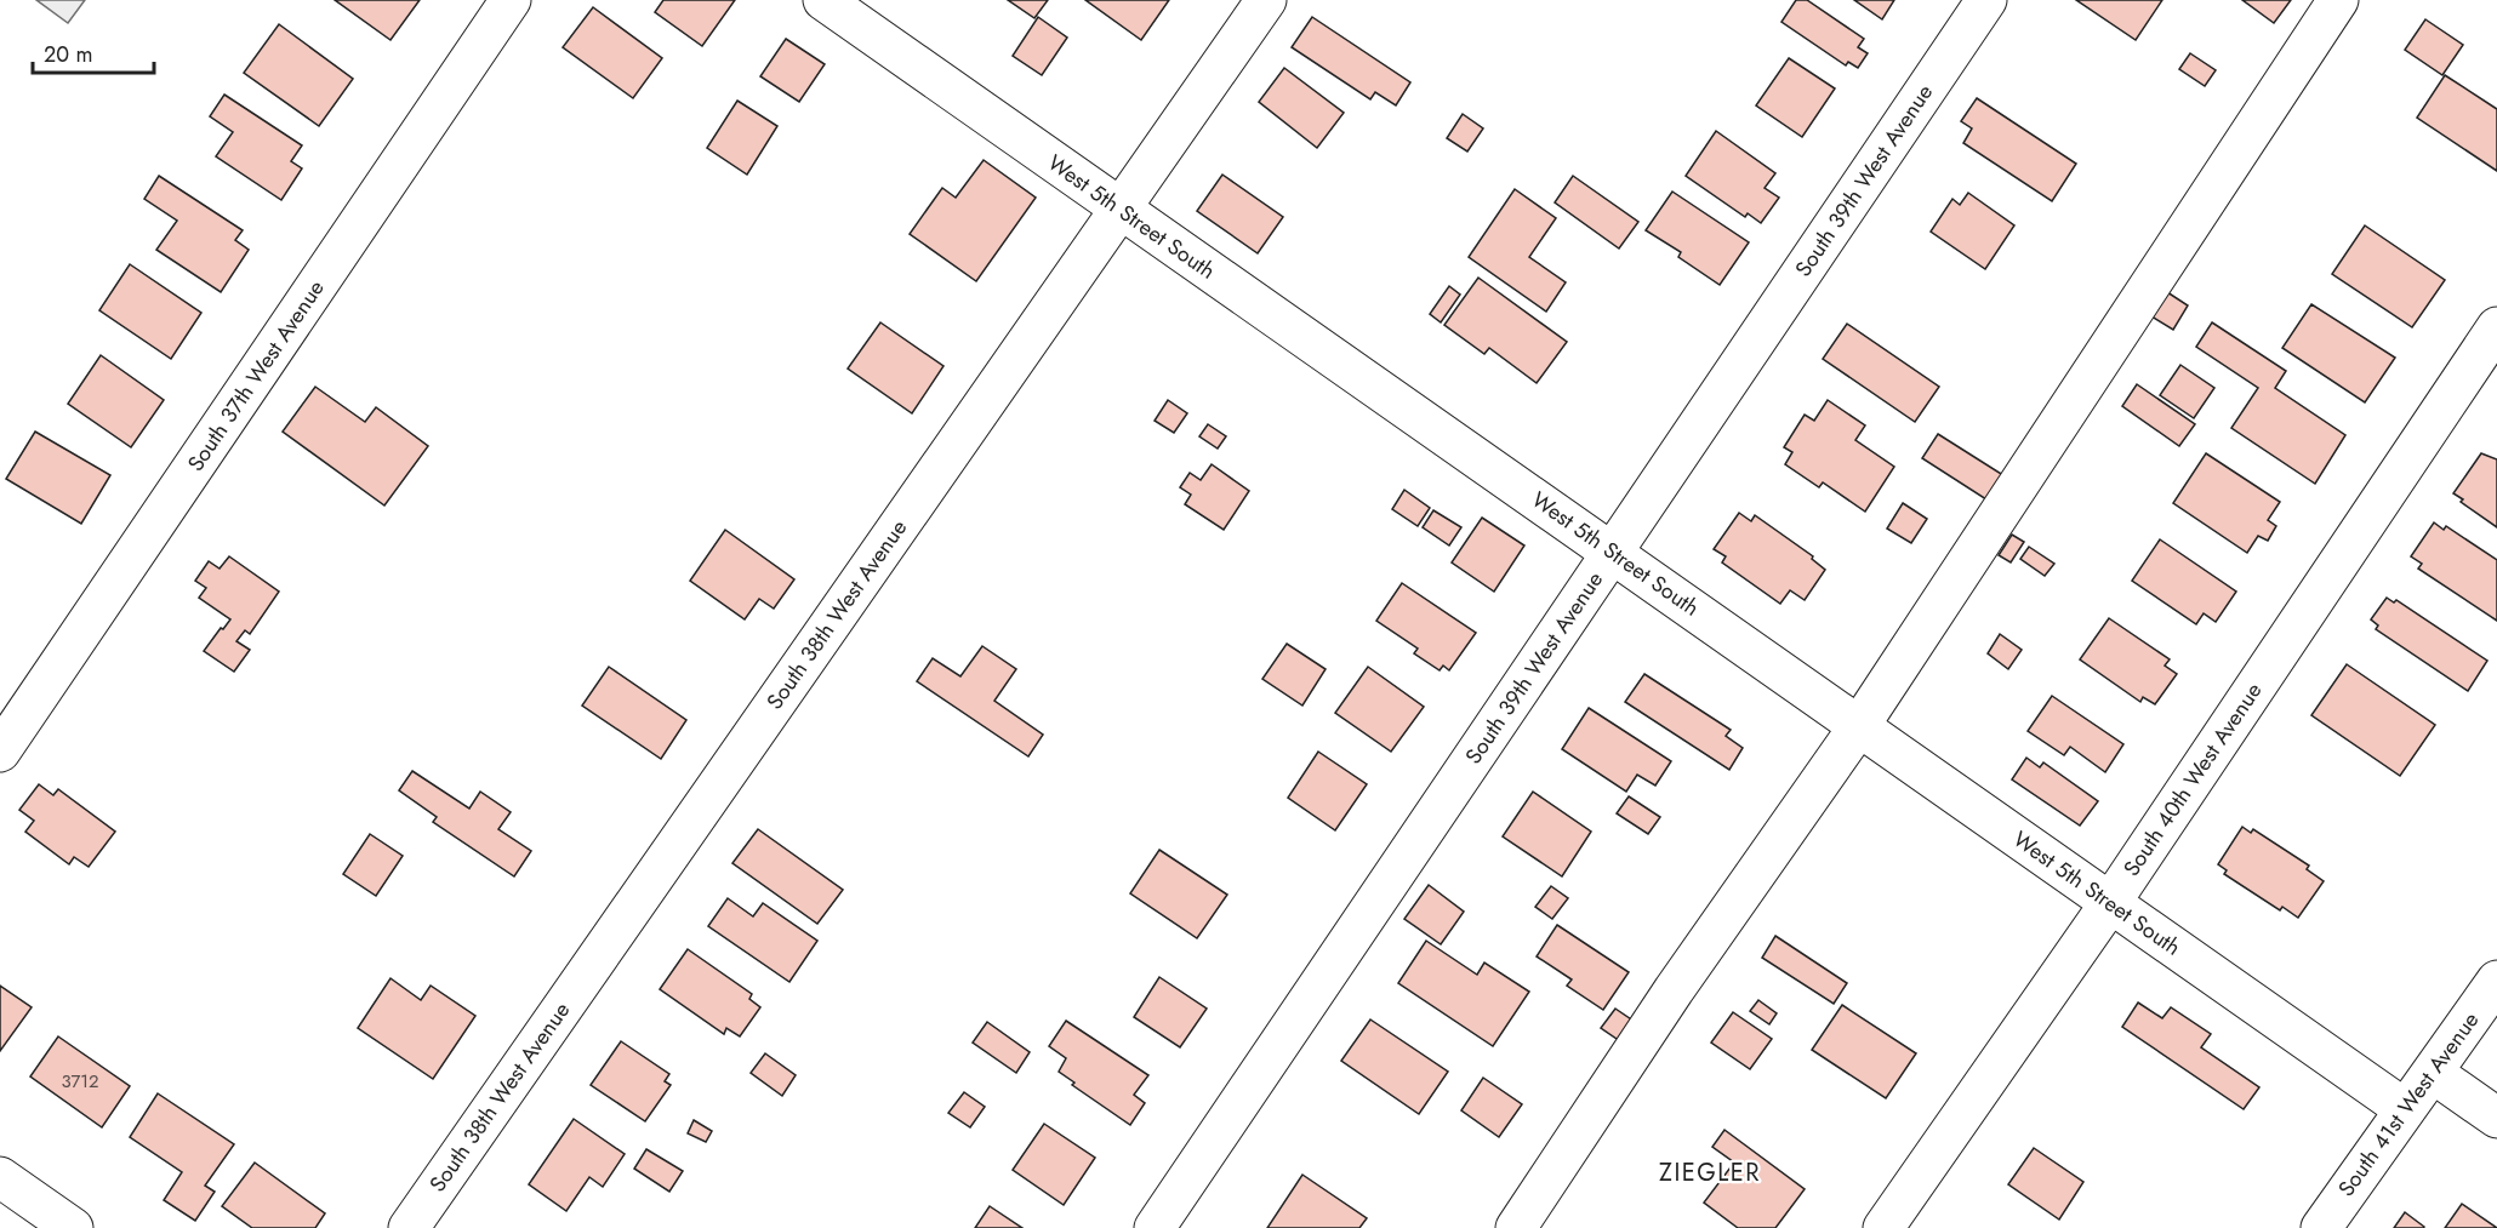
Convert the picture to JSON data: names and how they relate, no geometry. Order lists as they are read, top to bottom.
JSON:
{
  "streets": {
    "street": [
      "South 39th West Avenue",
      "West 5th Street South",
      "South 37th West Avenue",
      "South 38th West Avenue",
      "South 40th West Avenue",
      "South 41st West Avenue"
    ]
  },
  "crossings": [
    ["South 39th West Avenue", "West 5th Street South"],
    ["West 5th Street South", "South 38th West Avenue"],
    ["West 5th Street South", "South 40th West Avenue"],
    ["West 5th Street South", "South 41st West Avenue"]
  ],
  "districts": ["ZIEGLER"],
  "house_numbers": ["3712"],
  "scale_bar": "20 m"
}
